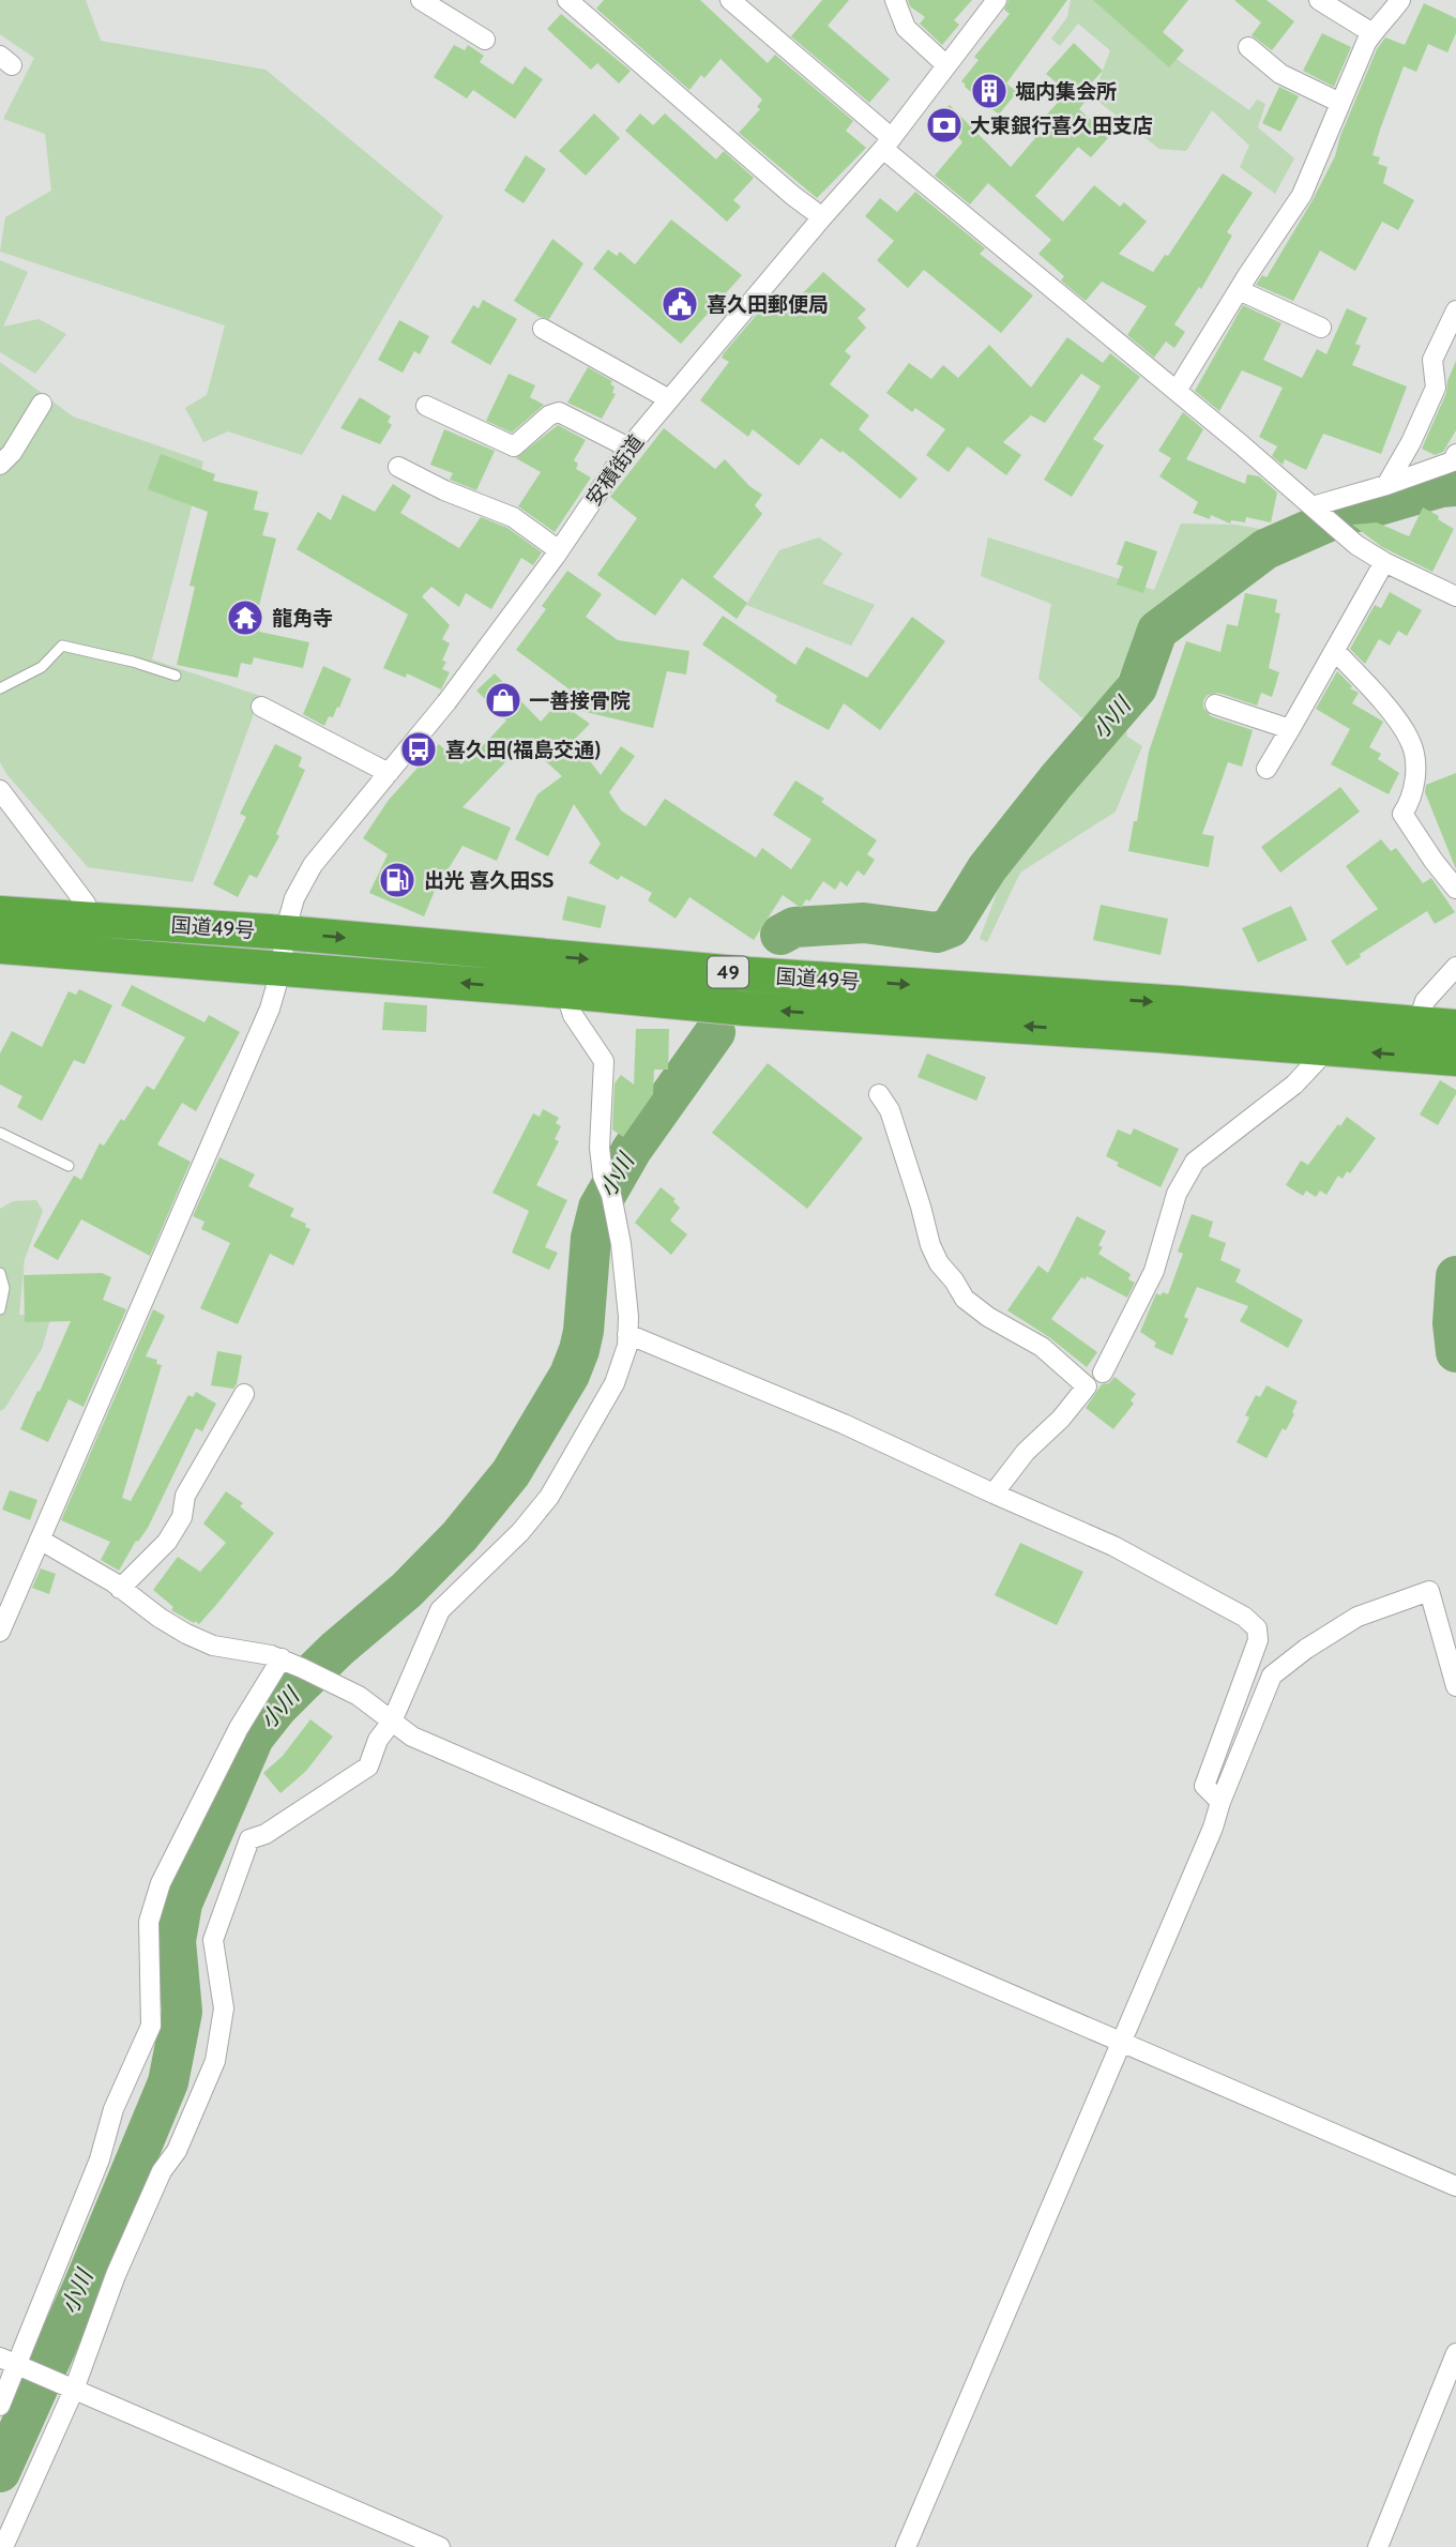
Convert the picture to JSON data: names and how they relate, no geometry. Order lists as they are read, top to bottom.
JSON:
{
  "streets": {
    "highway": ["国道49号", "49"],
    "street": ["安積街道"]
  },
  "crossings": [
    ["安積街道", "国道49号"]
  ],
  "water": ["小川"],
  "places": {
    "building": ["堀内集会所"],
    "bank": ["大東銀行喜久田支店"],
    "public building": ["喜久田郵便局"],
    "temple": ["龍角寺"],
    "shop": ["一善接骨院"],
    "bus stop": ["喜久田(福島交通)"],
    "fuel station": ["出光 喜久田SS"]
  }
}
